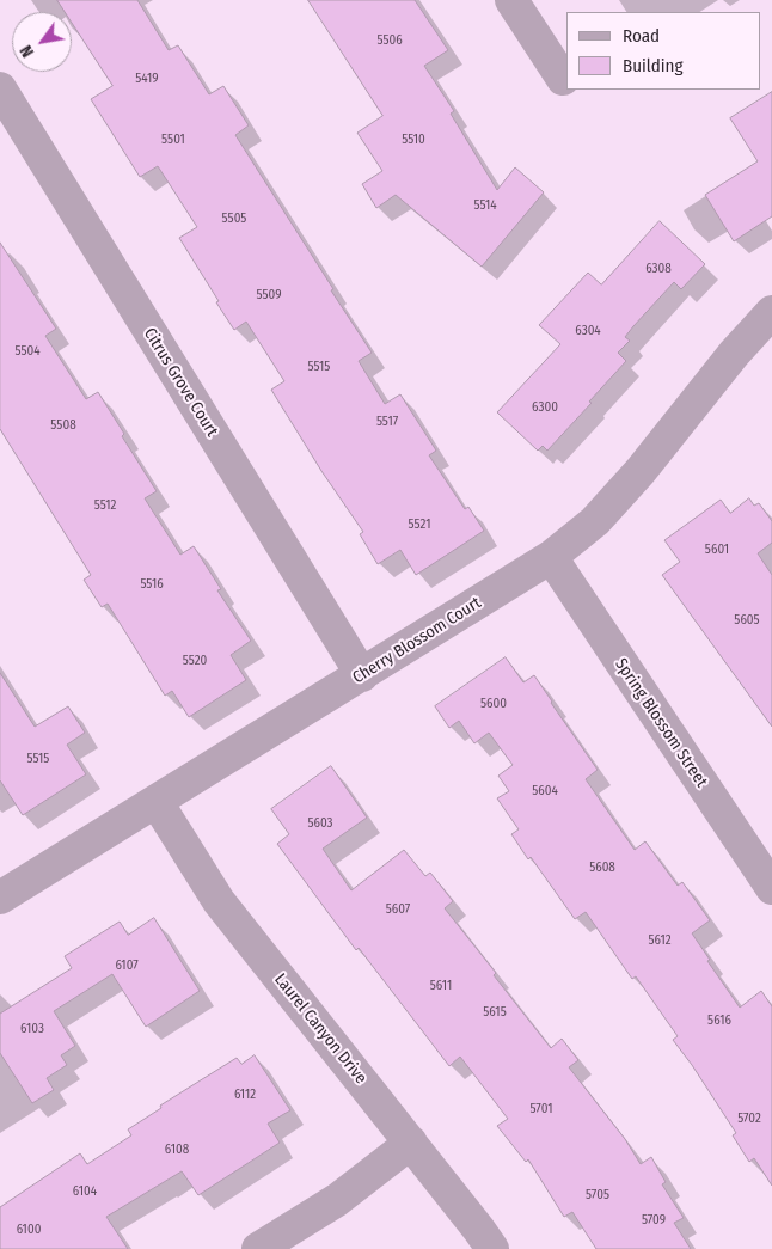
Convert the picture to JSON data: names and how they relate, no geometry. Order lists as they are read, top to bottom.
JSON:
{
  "streets": {
    "street": [
      "Citrus Grove Court",
      "Cherry Blossom Court",
      "Spring Blossom Street",
      "Laurel Canyon Drive"
    ]
  },
  "crossings": [
    ["Citrus Grove Court", "Cherry Blossom Court"],
    ["Cherry Blossom Court", "Spring Blossom Street"],
    ["Cherry Blossom Court", "Laurel Canyon Drive"]
  ],
  "house_numbers": [
    "5506",
    "5419",
    "5501",
    "5510",
    "5514",
    "5505",
    "6308",
    "5509",
    "6304",
    "5504",
    "5515",
    "6300",
    "5517",
    "5508",
    "5512",
    "5521",
    "5601",
    "5516",
    "5605",
    "5520",
    "5600",
    "5515",
    "5604",
    "5603",
    "5608",
    "5607",
    "5612",
    "6107",
    "5611",
    "5615",
    "5616",
    "6103",
    "6112",
    "5701",
    "5702",
    "6108",
    "6104",
    "5705",
    "5709",
    "6100"
  ],
  "legend": ["Road", "Building"],
  "north": "bottom left"
}
